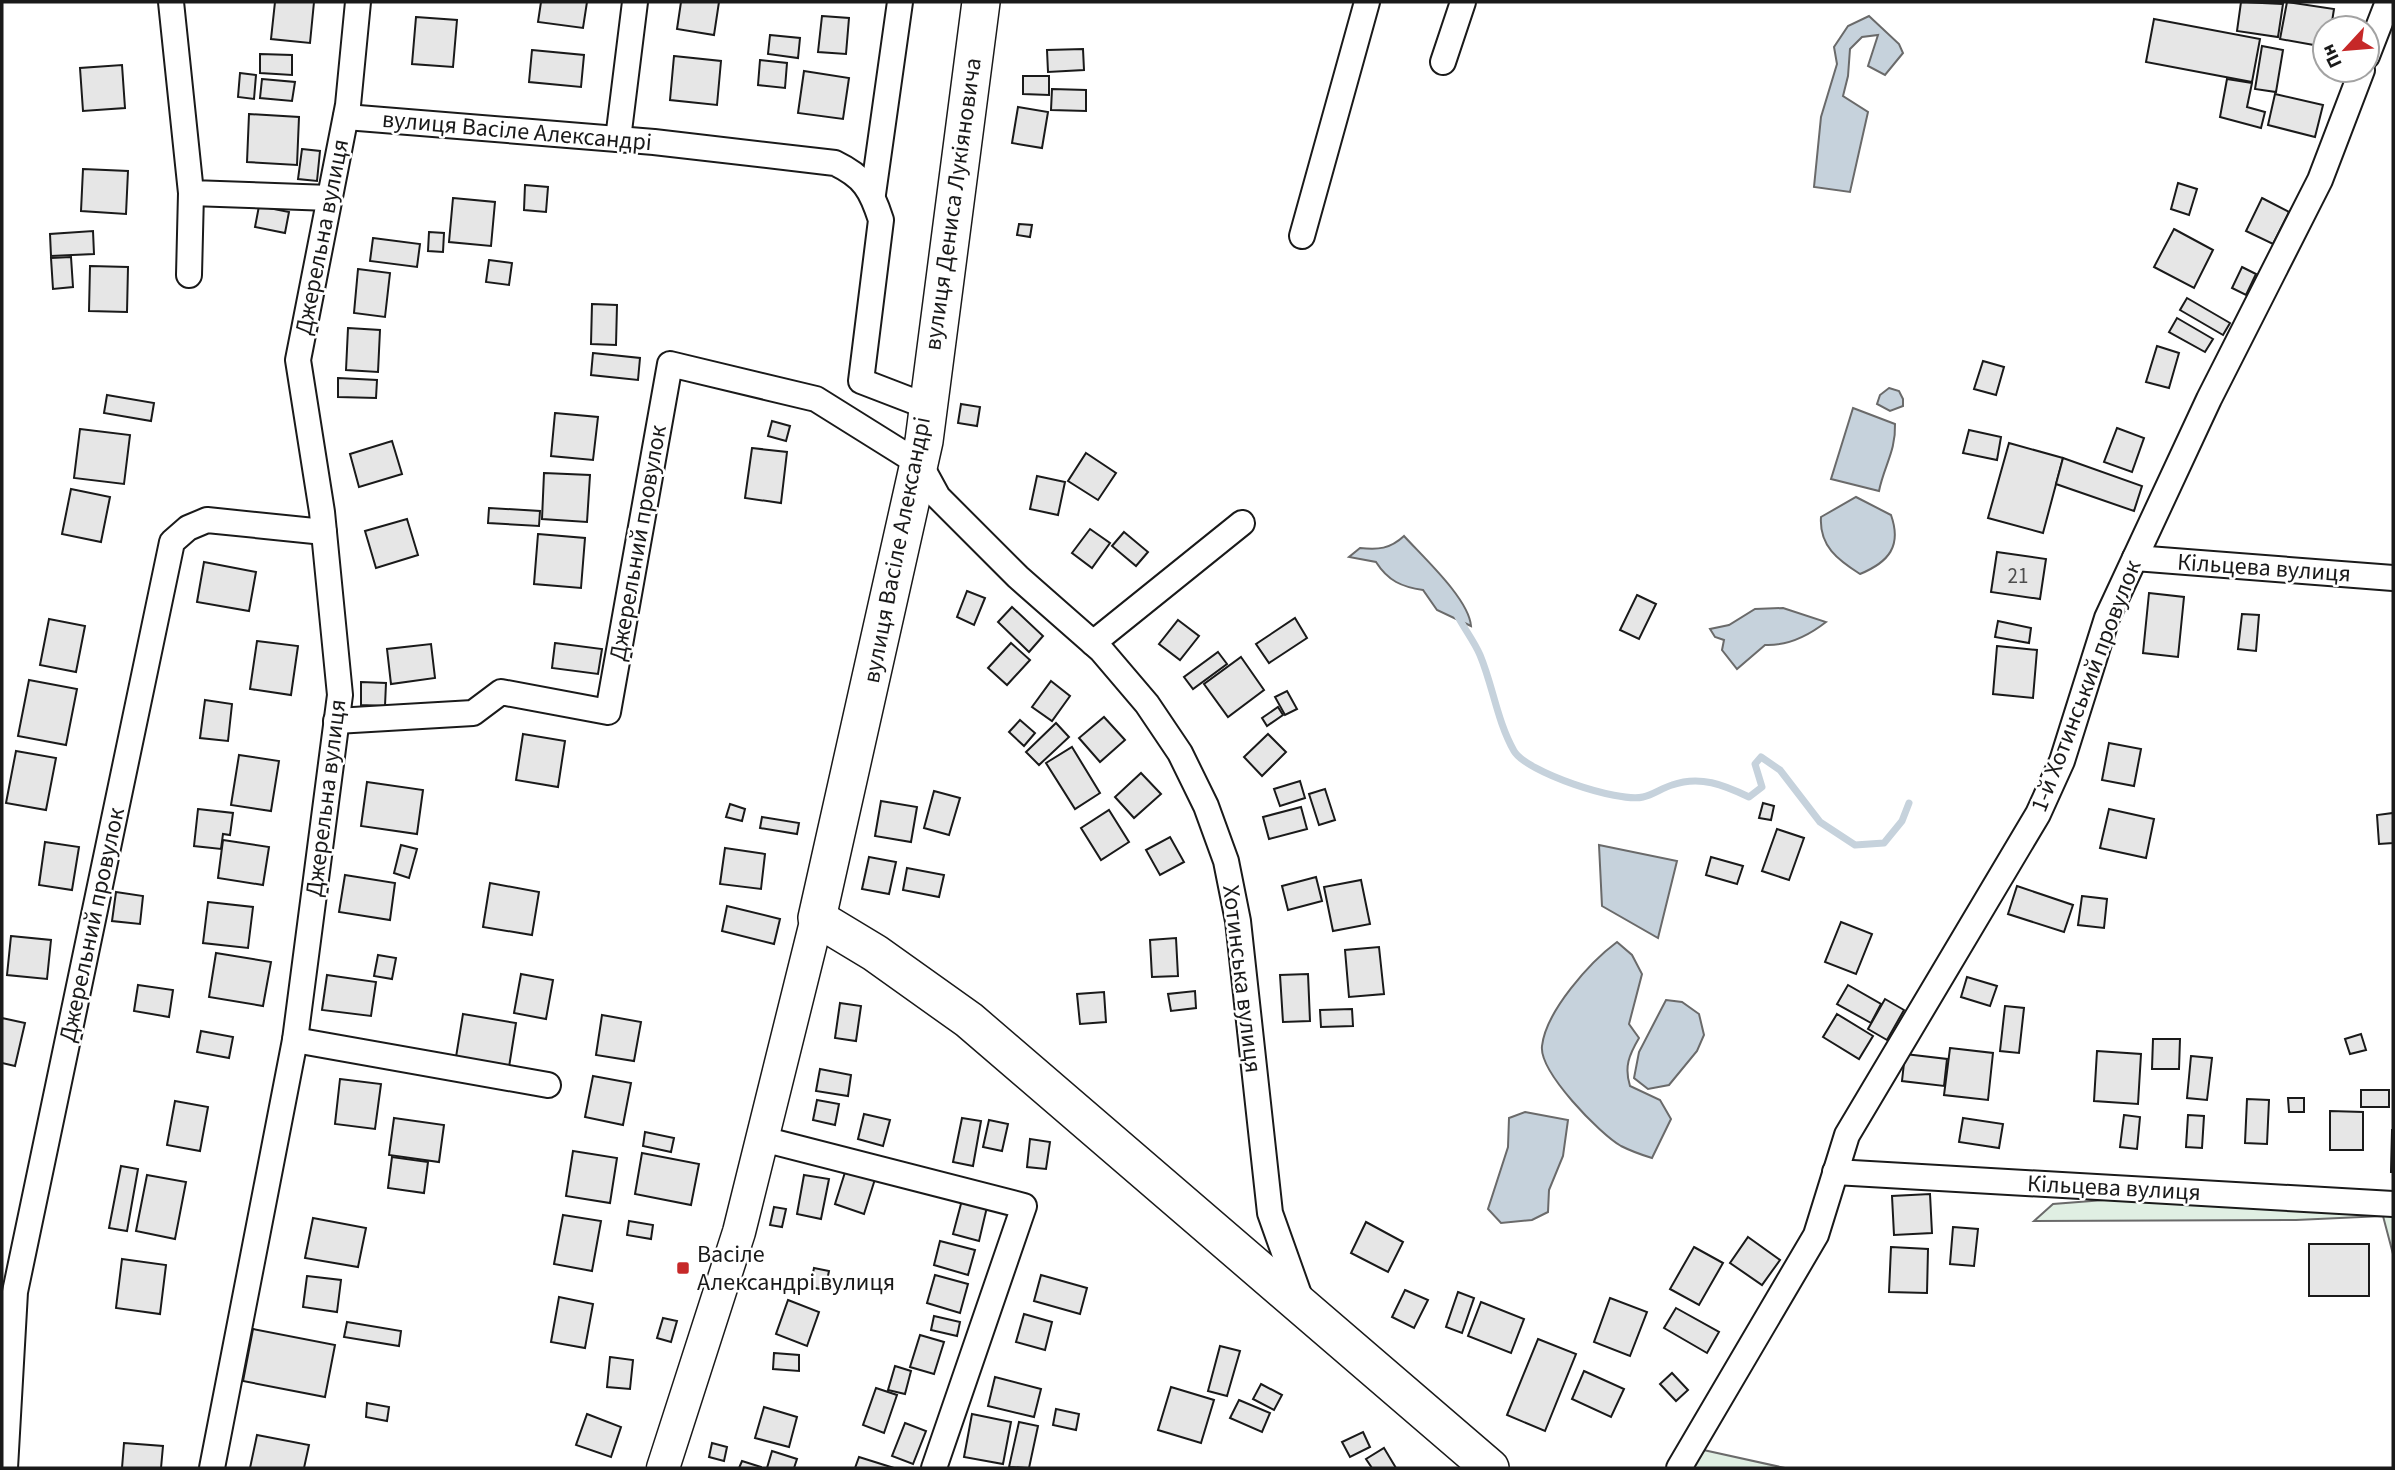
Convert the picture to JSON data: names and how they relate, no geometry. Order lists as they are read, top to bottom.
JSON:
{
  "streets": {
    "highway": ["вулиця Васіле Александрі", "вулиця Дениса Лукіяновича", "Хотинська вулиця"],
    "street": [
      "Джерельна вулиця",
      "Джерельний провулок",
      "Кільцева вулиця",
      "1-й Хотинський провулок"
    ]
  },
  "crossings": [
    ["вулиця Васіле Александрі", "вулиця Дениса Лукіяновича"],
    ["вулиця Васіле Александрі", "Джерельна вулиця"],
    ["вулиця Васіле Александрі", "Джерельний провулок"],
    ["вулиця Васіле Александрі", "Хотинська вулиця"],
    ["Джерельна вулиця", "Джерельний провулок"],
    ["Джерельний провулок", "Хотинська вулиця"],
    ["Кільцева вулиця", "1-й Хотинський провулок"]
  ],
  "places": {
    "transit": ["Васіле Александрі вулиця"]
  },
  "house_numbers": ["21"],
  "north": "bottom left"
}
